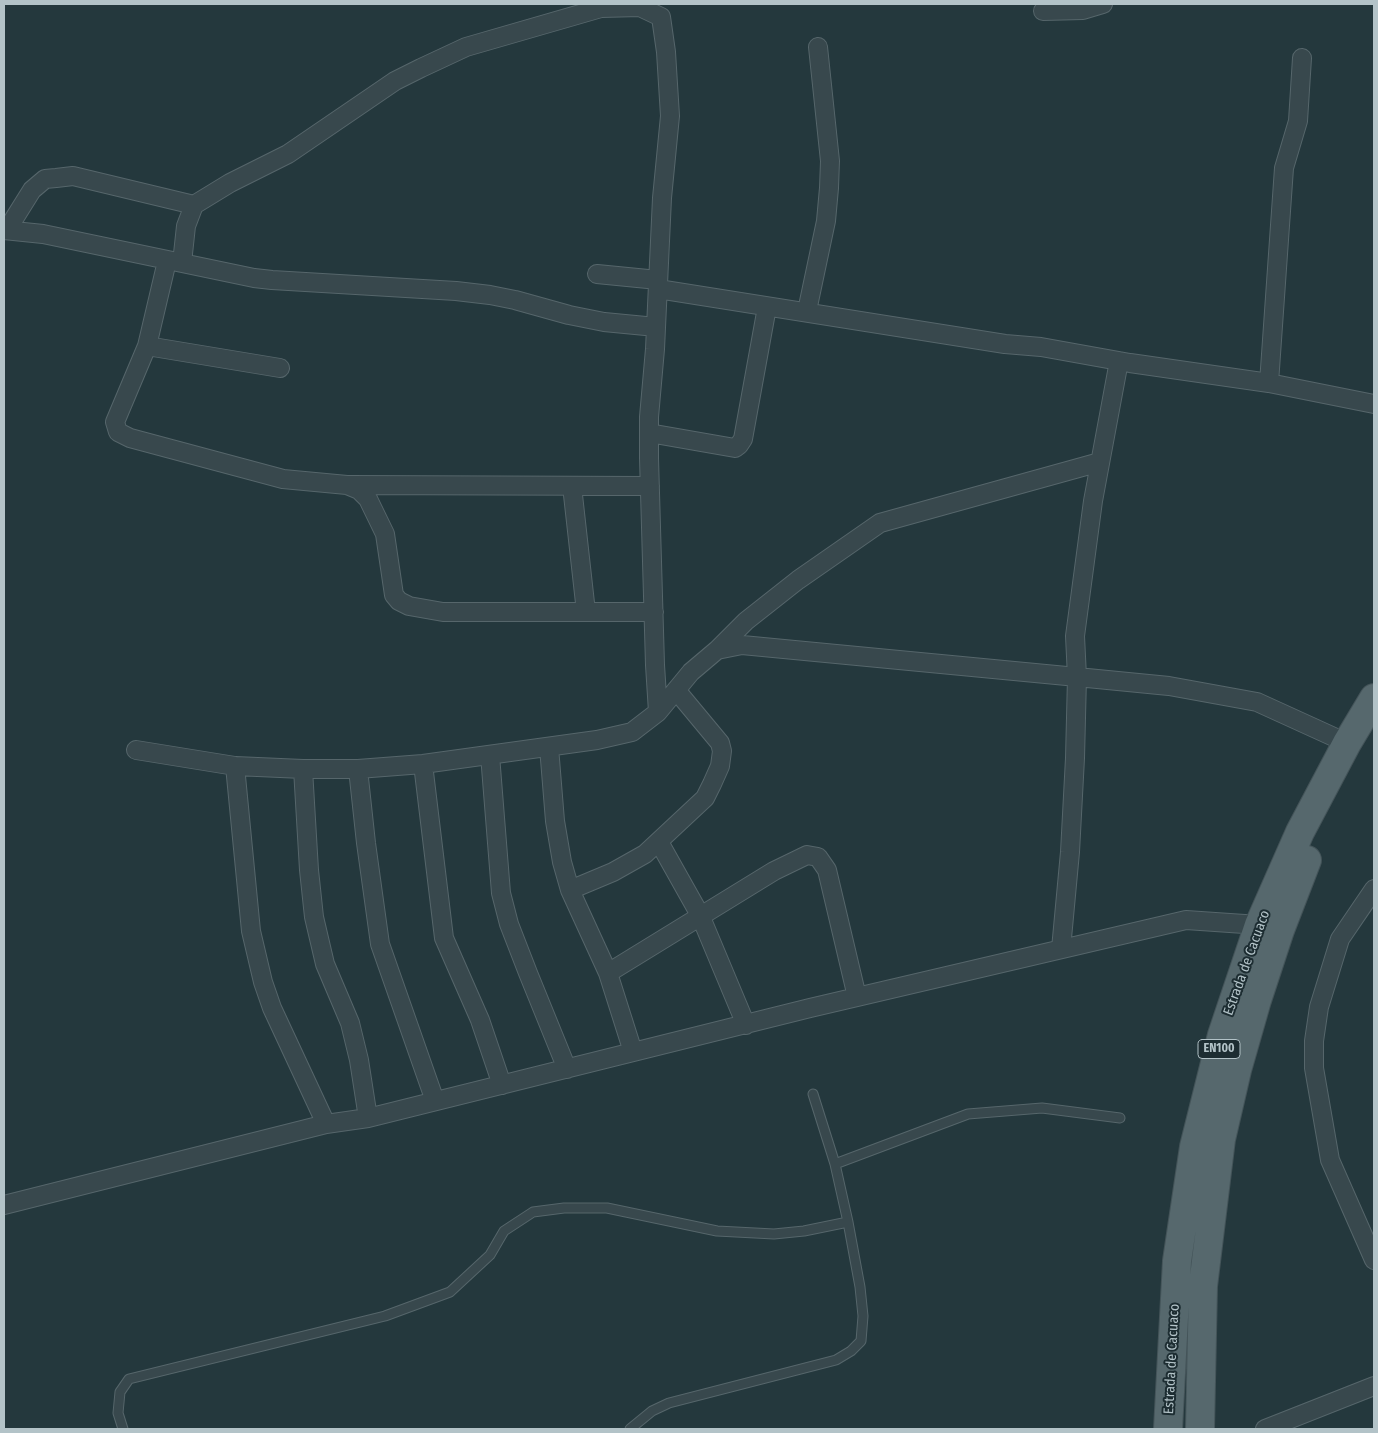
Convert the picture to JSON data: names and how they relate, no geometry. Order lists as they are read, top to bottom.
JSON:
{
  "streets": {
    "main road": ["Estrada de Cacuaco", "EN100"]
  }
}
